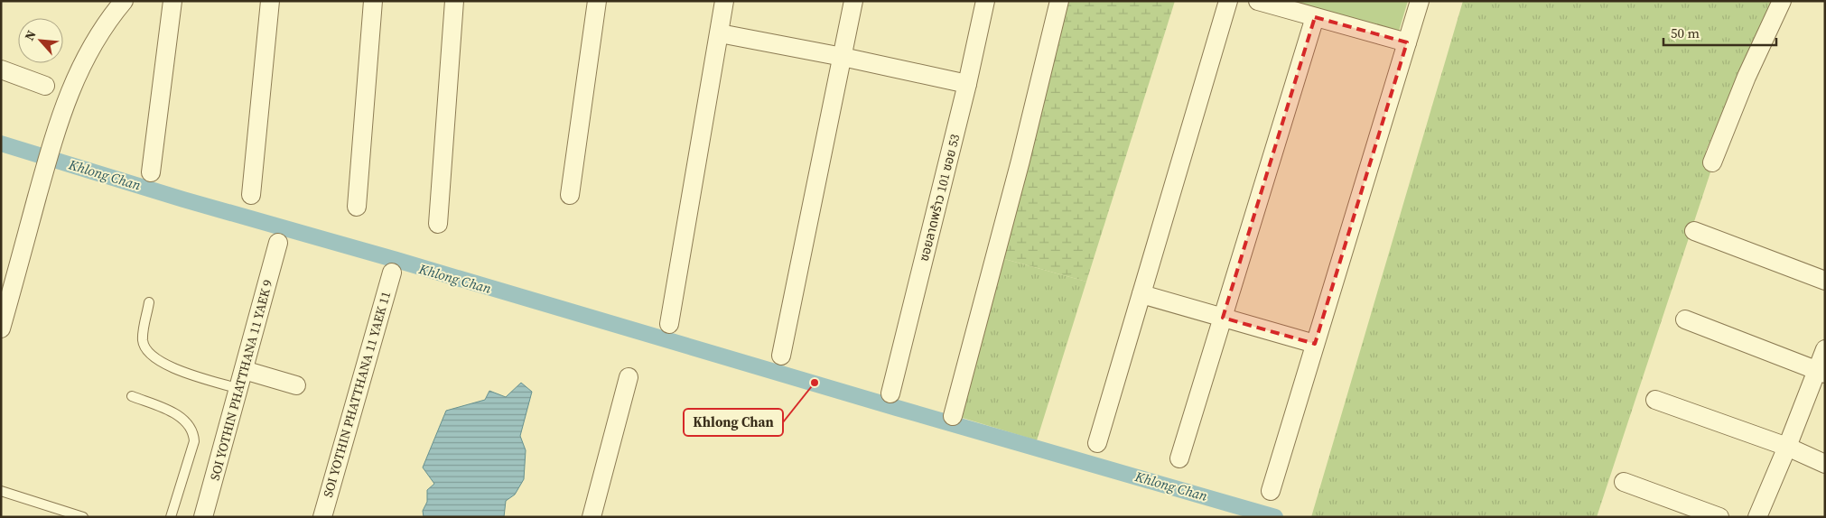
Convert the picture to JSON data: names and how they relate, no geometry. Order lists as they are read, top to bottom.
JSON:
{
  "streets": {
    "street": ["ซอยลาดพร้าว 101 ซอย 53", "SOI YOTHIN PHATTHANA 11 YAEK 9", "SOI YOTHIN PHATTHANA 11 YAEK 11"]
  },
  "water": ["Khlong Chan"],
  "places": ["Khlong Chan"],
  "scale_bar": "50 m",
  "north": "top left"
}
